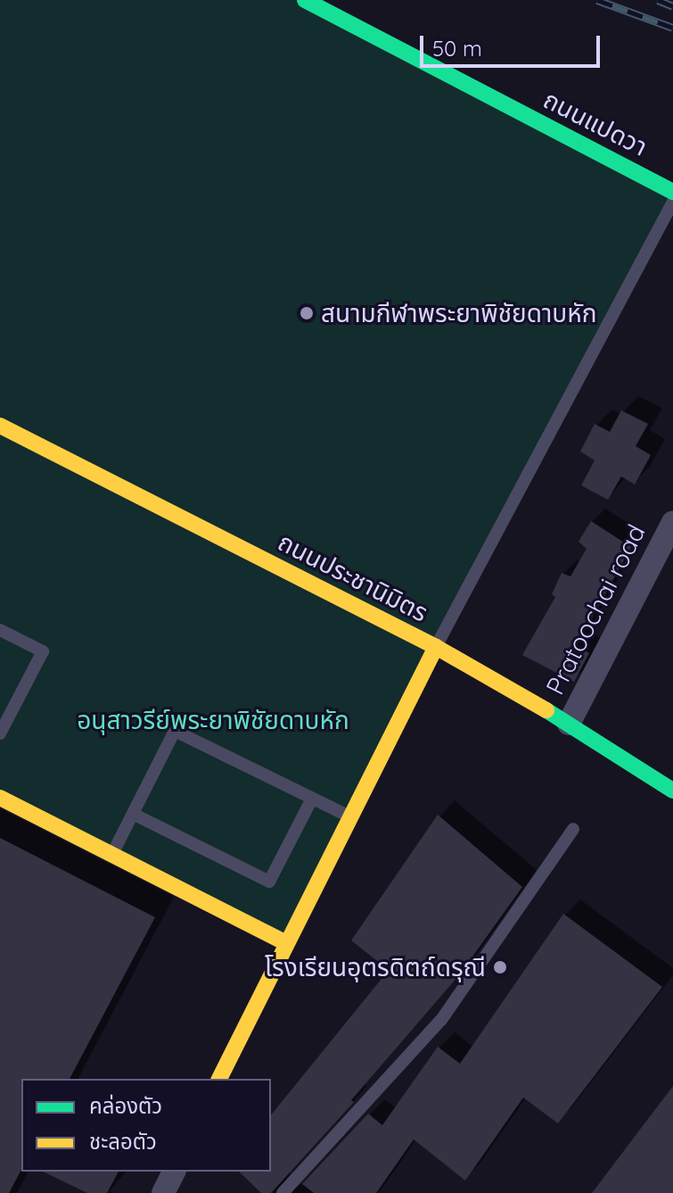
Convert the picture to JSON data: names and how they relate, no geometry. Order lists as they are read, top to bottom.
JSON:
{
  "streets": {
    "street": ["ถนนแปดวา", "ถนนประชานิมิตร", "Pratoochai road"]
  },
  "crossings": [
    ["ถนนประชานิมิตร", "Pratoochai road"]
  ],
  "parks": ["อนุสาวรีย์พระยาพิชัยดาบหัก"],
  "places": ["สนามกีฬาพระยาพิชัยดาบหัก", "โรงเรียนอุตรดิตถ์ดรุณี"],
  "legend": ["คล่องตัว", "ชะลอตัว"],
  "scale_bar": "50 m"
}
